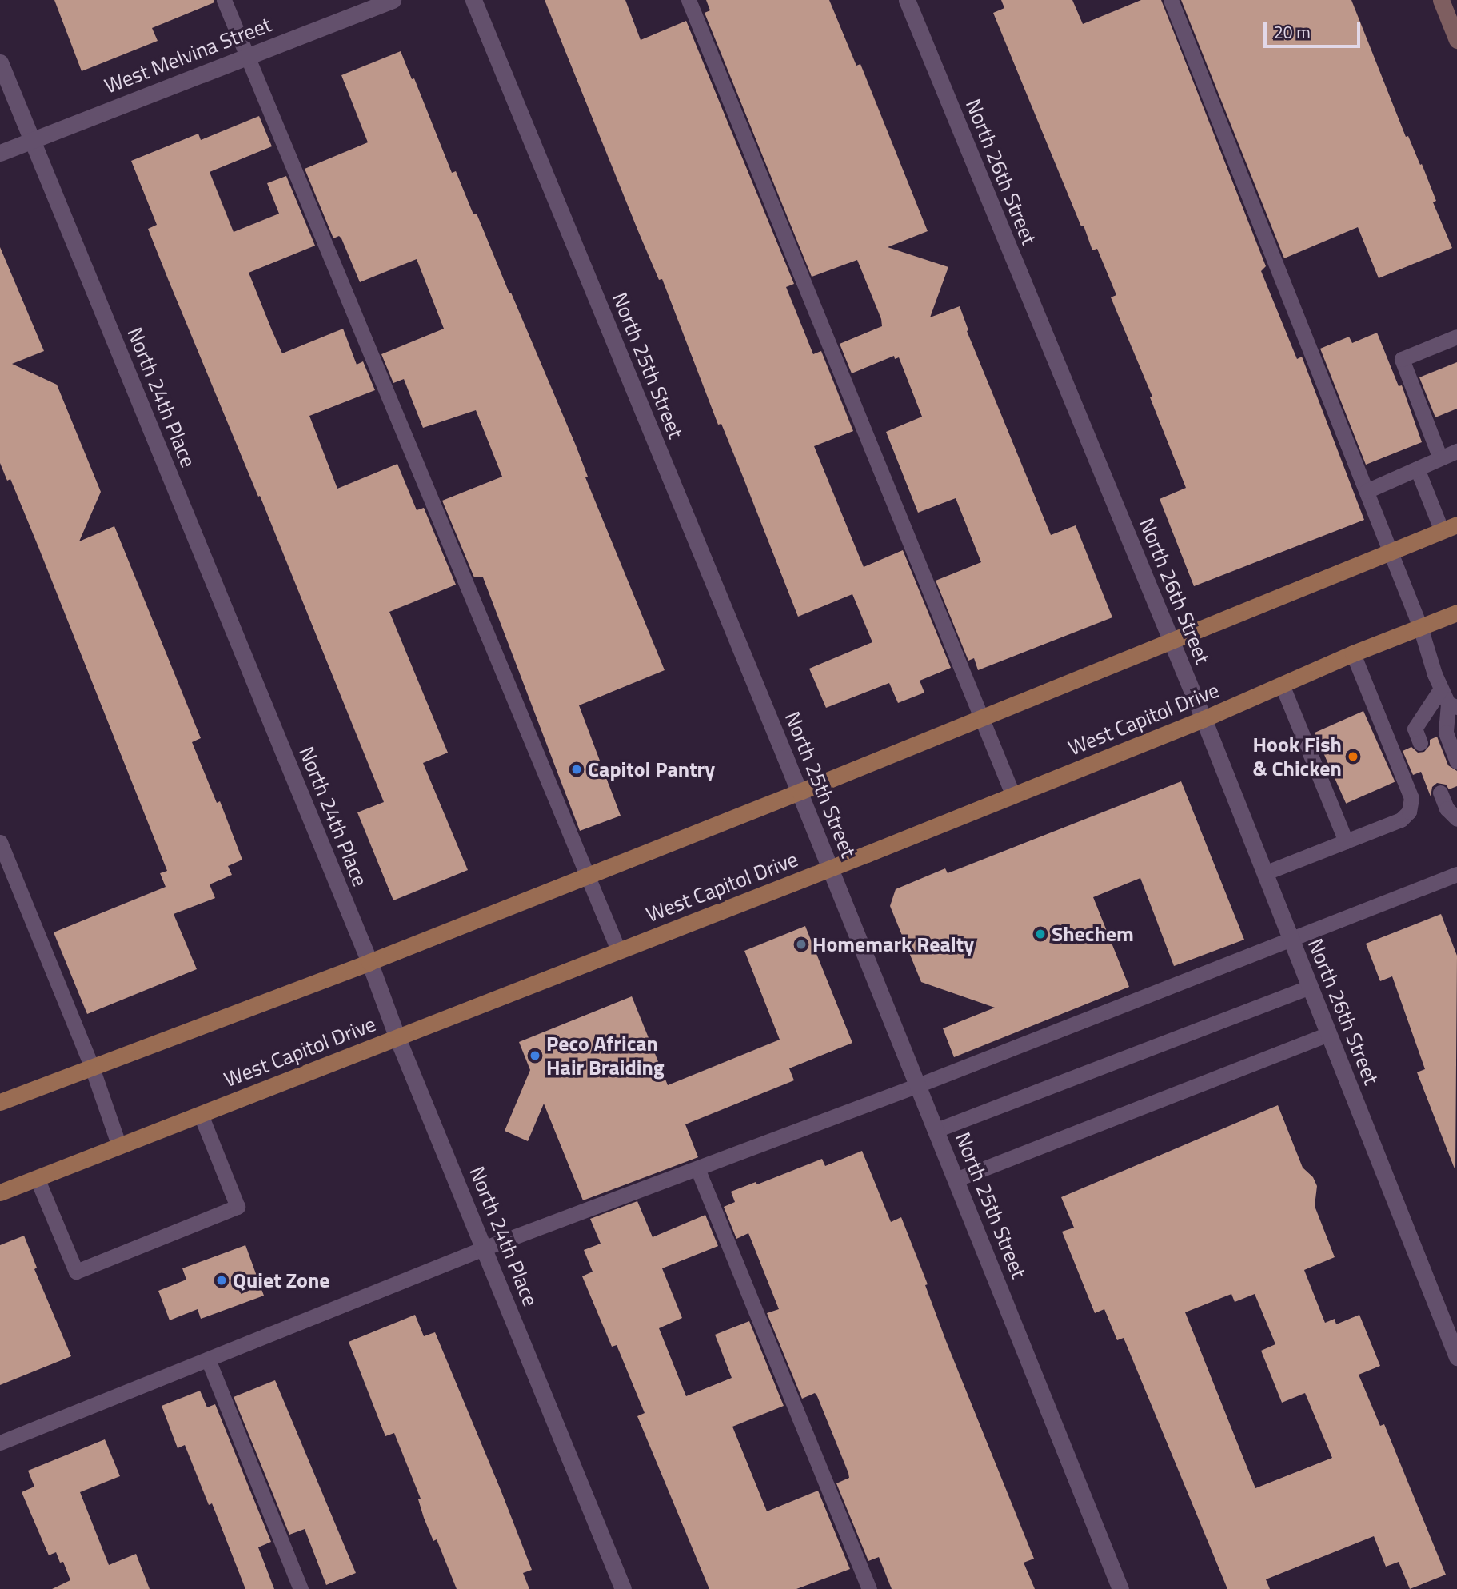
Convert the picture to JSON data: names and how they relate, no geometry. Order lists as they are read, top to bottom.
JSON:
{
  "streets": {
    "main road": ["West Capitol Drive"],
    "street": [
      "West Melvina Street",
      "North 26th Street",
      "North 25th Street",
      "North 24th Place"
    ]
  },
  "crossings": [
    ["West Melvina Street", "North 24th Place"],
    ["North 26th Street", "West Capitol Drive"],
    ["North 25th Street", "West Capitol Drive"],
    ["North 24th Place", "West Capitol Drive"]
  ],
  "places": [
    "Hook Fish & Chicken",
    "Capitol Pantry",
    "Shechem",
    "Homemark Realty",
    "Peco African Hair Braiding",
    "Quiet Zone"
  ],
  "scale_bar": "20 m"
}
